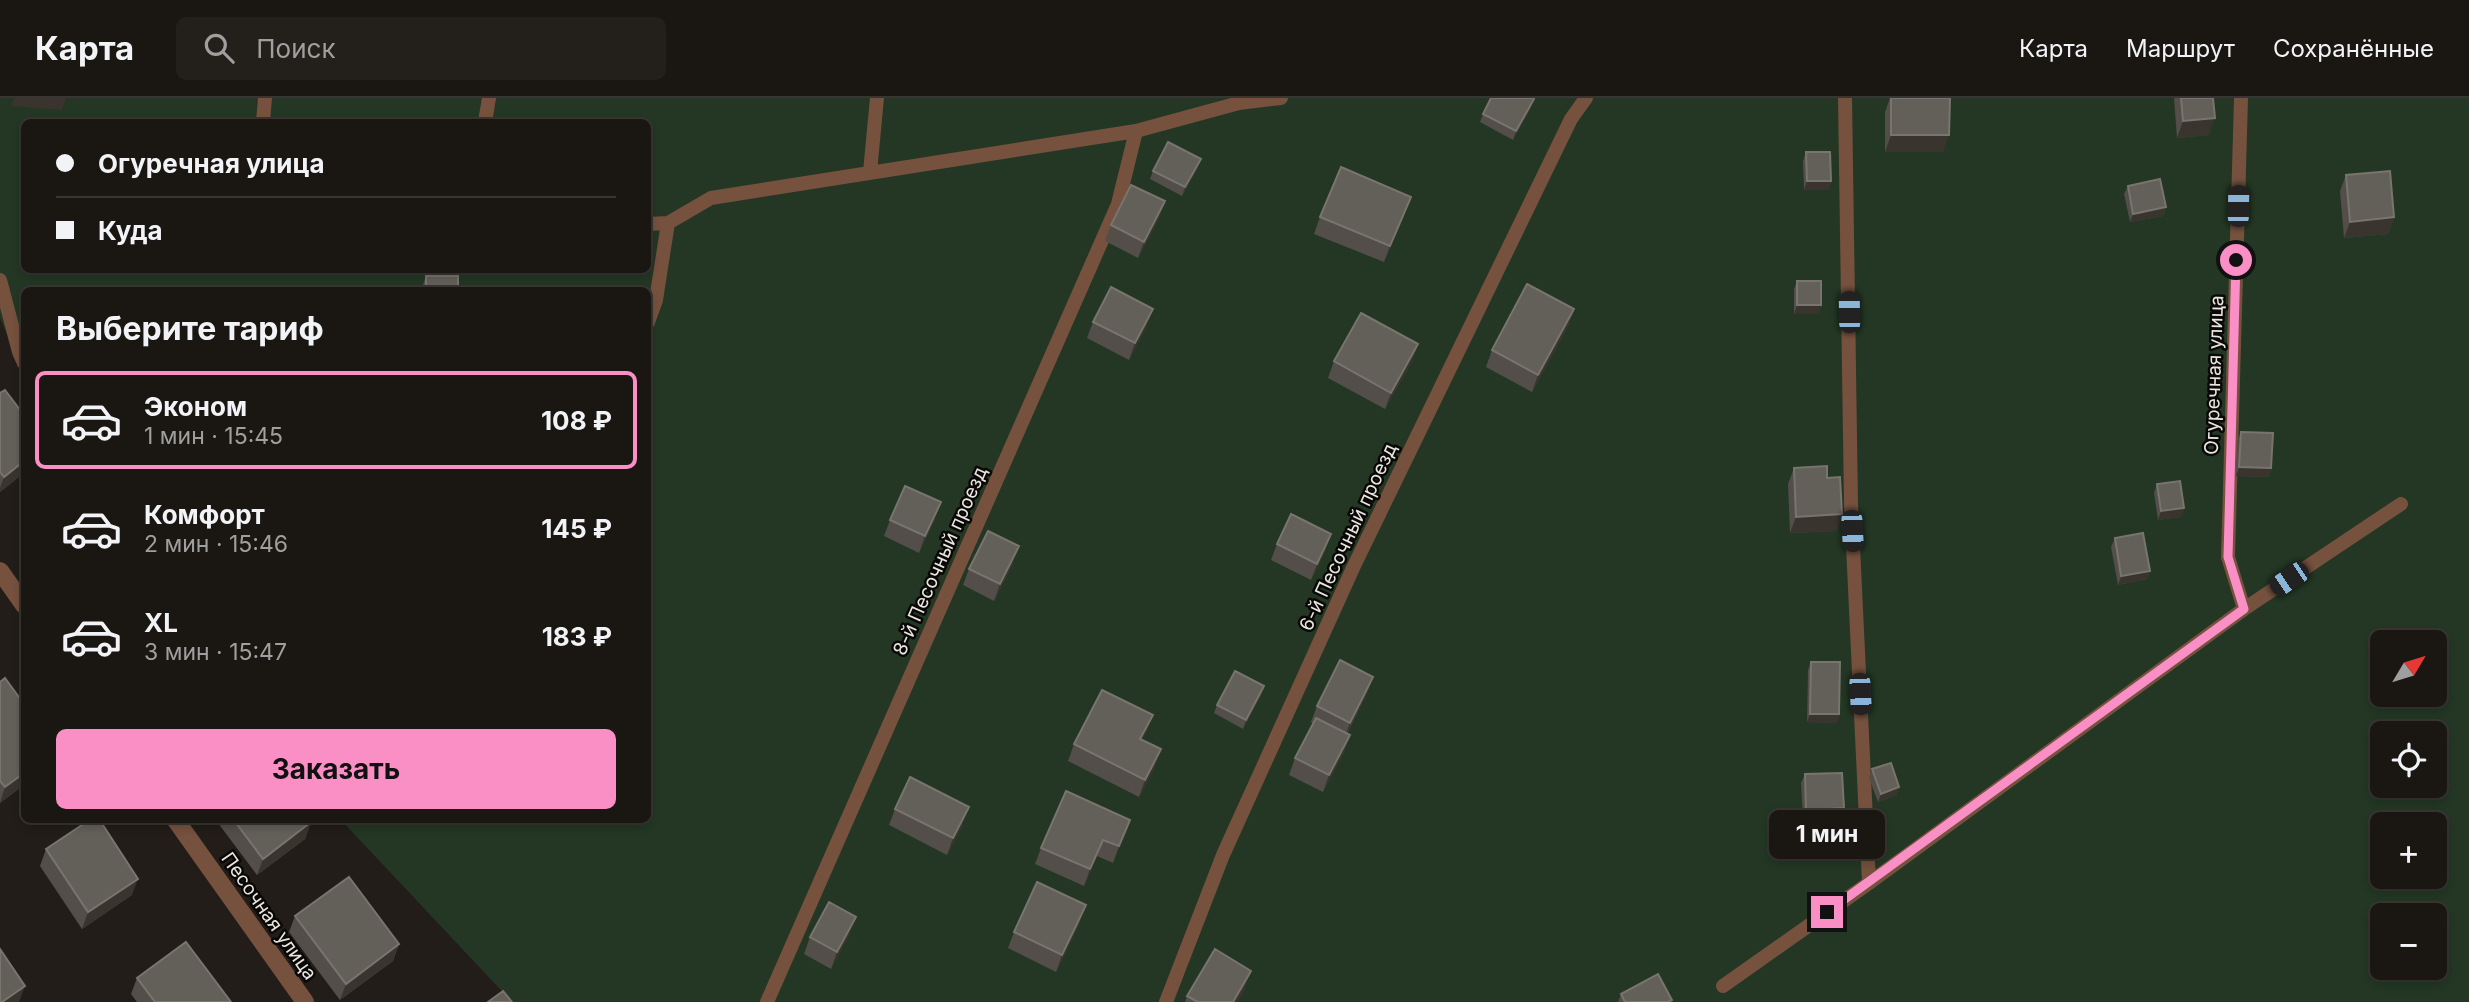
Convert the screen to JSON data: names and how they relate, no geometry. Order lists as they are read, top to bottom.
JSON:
{
  "streets": {
    "street": ["Песочная улица"],
    "lane": ["Огуречная улица", "6-й Песочный проезд", "8-й Песочный проезд"]
  },
  "north": "top right",
  "page": {
    "header": "Карта",
    "search": "Поиск",
    "nav": ["Карта", "Маршрут", "Сохранённые"],
    "banner": ["Огуречная улица", "Куда"],
    "heading": "Выберите тариф",
    "list": [
      {
        "name": "Эконом",
        "note": "1 мин · 15:45",
        "value": "108 ₽"
      },
      {
        "name": "Комфорт",
        "note": "2 мин · 15:46",
        "value": "145 ₽"
      },
      {
        "name": "XL",
        "note": "3 мин · 15:47",
        "value": "183 ₽"
      }
    ],
    "map_buttons": ["+", "−"],
    "buttons": "Заказать",
    "bubble": "1 мин"
  }
}
